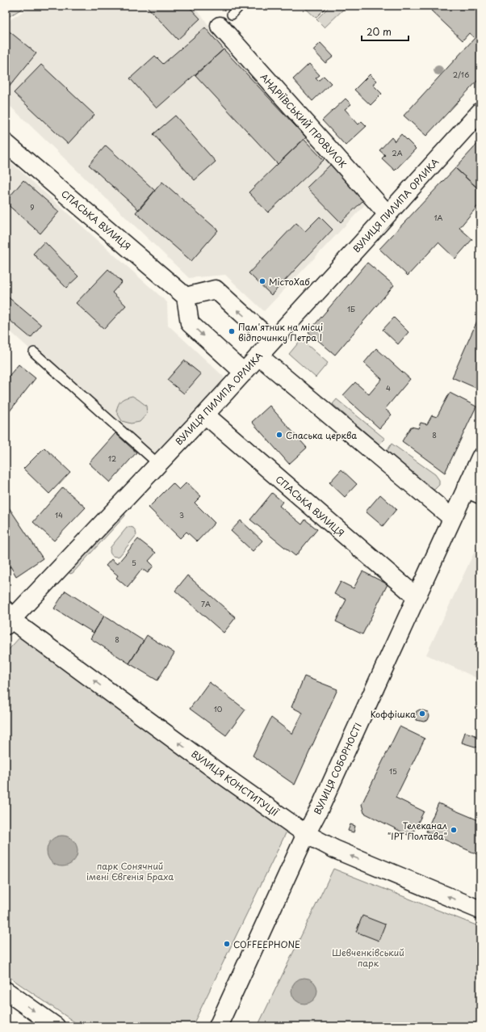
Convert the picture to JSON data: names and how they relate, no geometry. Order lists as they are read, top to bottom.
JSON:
{
  "streets": {
    "street": [
      "АНДРІЇВСЬКИЙ ПРОВУЛОК",
      "ВУЛИЦЯ ПИЛИПА ОРЛИКА",
      "СПАСЬКА ВУЛИЦЯ",
      "ВУЛИЦЯ СОБОРНОСТІ",
      "ВУЛИЦЯ КОНСТИТУЦІЇ"
    ]
  },
  "crossings": [
    ["АНДРІЇВСЬКИЙ ПРОВУЛОК", "ВУЛИЦЯ ПИЛИПА ОРЛИКА"],
    ["ВУЛИЦЯ ПИЛИПА ОРЛИКА", "СПАСЬКА ВУЛИЦЯ"],
    ["ВУЛИЦЯ ПИЛИПА ОРЛИКА", "ВУЛИЦЯ КОНСТИТУЦІЇ"],
    ["СПАСЬКА ВУЛИЦЯ", "ВУЛИЦЯ СОБОРНОСТІ"],
    ["ВУЛИЦЯ СОБОРНОСТІ", "ВУЛИЦЯ КОНСТИТУЦІЇ"]
  ],
  "one_way": ["ВУЛИЦЯ КОНСТИТУЦІЇ"],
  "parks": ["парк Сонячний імені Євгенія Браха", "Шевченківський парк"],
  "places": [
    "МістоХаб",
    "Пам'ятник на місці відпочинку Петра I",
    "Спаська церква",
    "Коффішка",
    "Телеканал \"ІРТ Полтава\"",
    "COFFEEPHONE"
  ],
  "house_numbers": [
    "2/16",
    "2А",
    "9",
    "1А",
    "1Б",
    "4",
    "8",
    "12",
    "14",
    "3",
    "5",
    "7А",
    "8",
    "10",
    "15"
  ],
  "scale_bar": "20 m"
}
